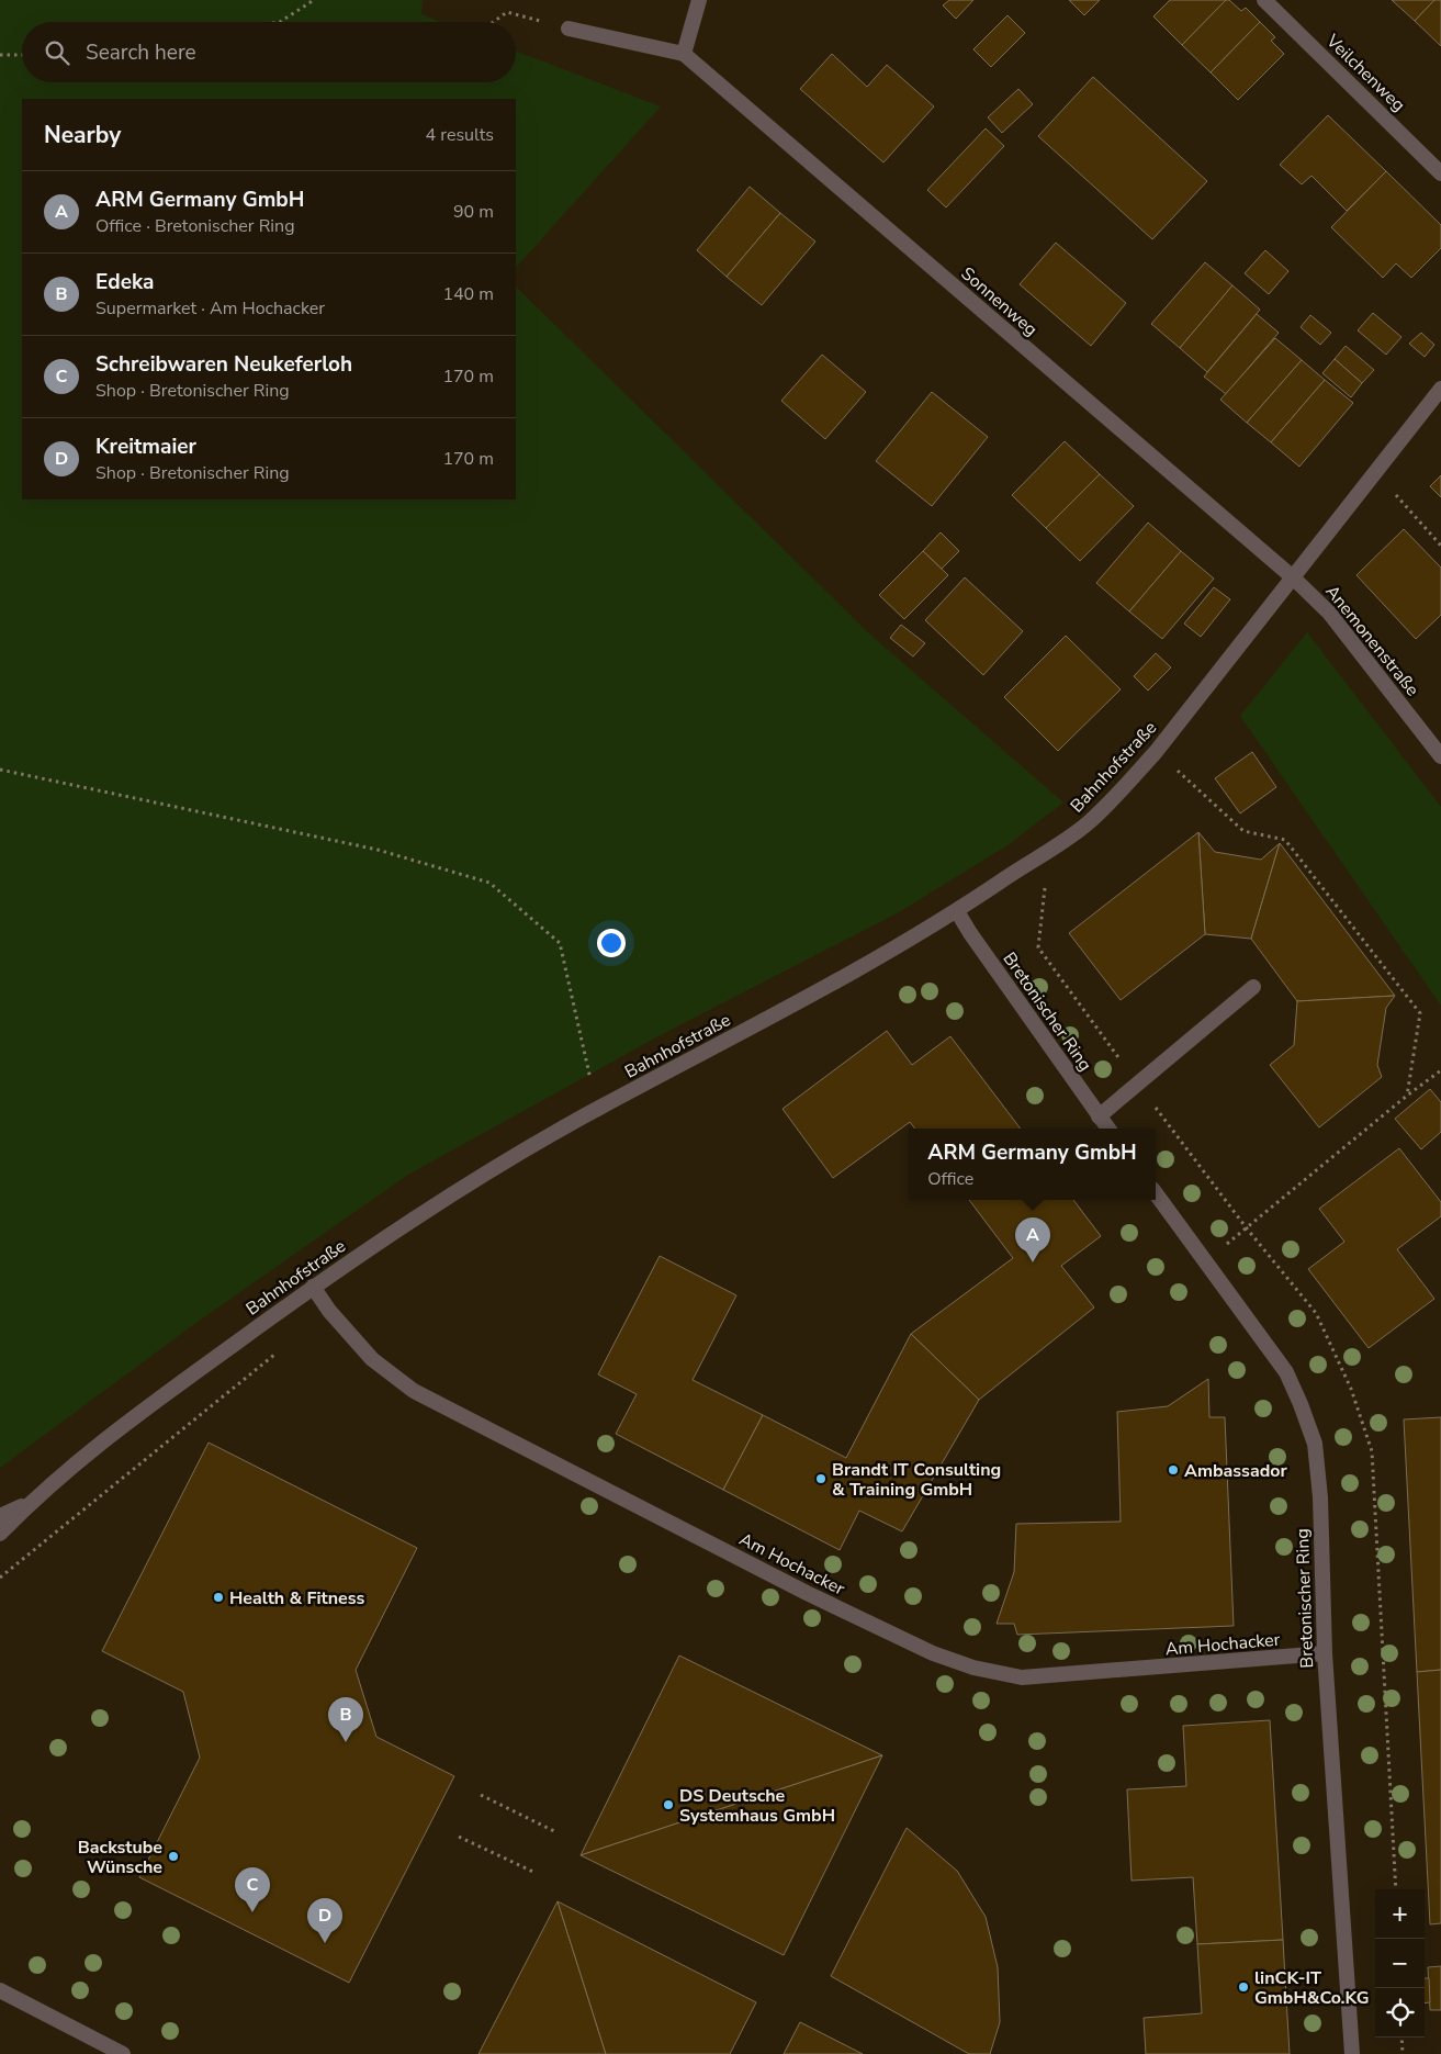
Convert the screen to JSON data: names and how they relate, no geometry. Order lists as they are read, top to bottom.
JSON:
{
  "streets": {
    "street": [
      "Veilchenweg",
      "Sonnenweg",
      "Anemonenstraße",
      "Bahnhofstraße",
      "Bretonischer Ring",
      "Am Hochacker"
    ]
  },
  "crossings": [
    ["Sonnenweg", "Anemonenstraße"],
    ["Sonnenweg", "Bahnhofstraße"],
    ["Anemonenstraße", "Bahnhofstraße"],
    ["Bahnhofstraße", "Bretonischer Ring"],
    ["Bahnhofstraße", "Am Hochacker"],
    ["Bretonischer Ring", "Am Hochacker"]
  ],
  "places": [
    "Ambassador",
    "Brandt IT Consulting & Training GmbH",
    "Health & Fitness",
    "DS Deutsche Systemhaus GmbH",
    "Backstube Wünsche",
    "linCK-IT GmbH&Co.KG"
  ],
  "page": {
    "search": "Search here",
    "heading": ["Nearby", "4 results"],
    "list": [
      {
        "mark": "A",
        "name": "ARM Germany GmbH",
        "note": "Office · Bretonischer Ring",
        "value": "90 m"
      },
      {
        "mark": "B",
        "name": "Edeka",
        "note": "Supermarket · Am Hochacker",
        "value": "140 m"
      },
      {
        "mark": "C",
        "name": "Schreibwaren Neukeferloh",
        "note": "Shop · Bretonischer Ring",
        "value": "170 m"
      },
      {
        "mark": "D",
        "name": "Kreitmaier",
        "note": "Shop · Bretonischer Ring",
        "value": "170 m"
      }
    ],
    "popup": ["ARM Germany GmbH", "Office"],
    "pins": [
      "A",
      "B",
      "C",
      "D"
    ],
    "map_buttons": ["+", "−"]
  }
}
